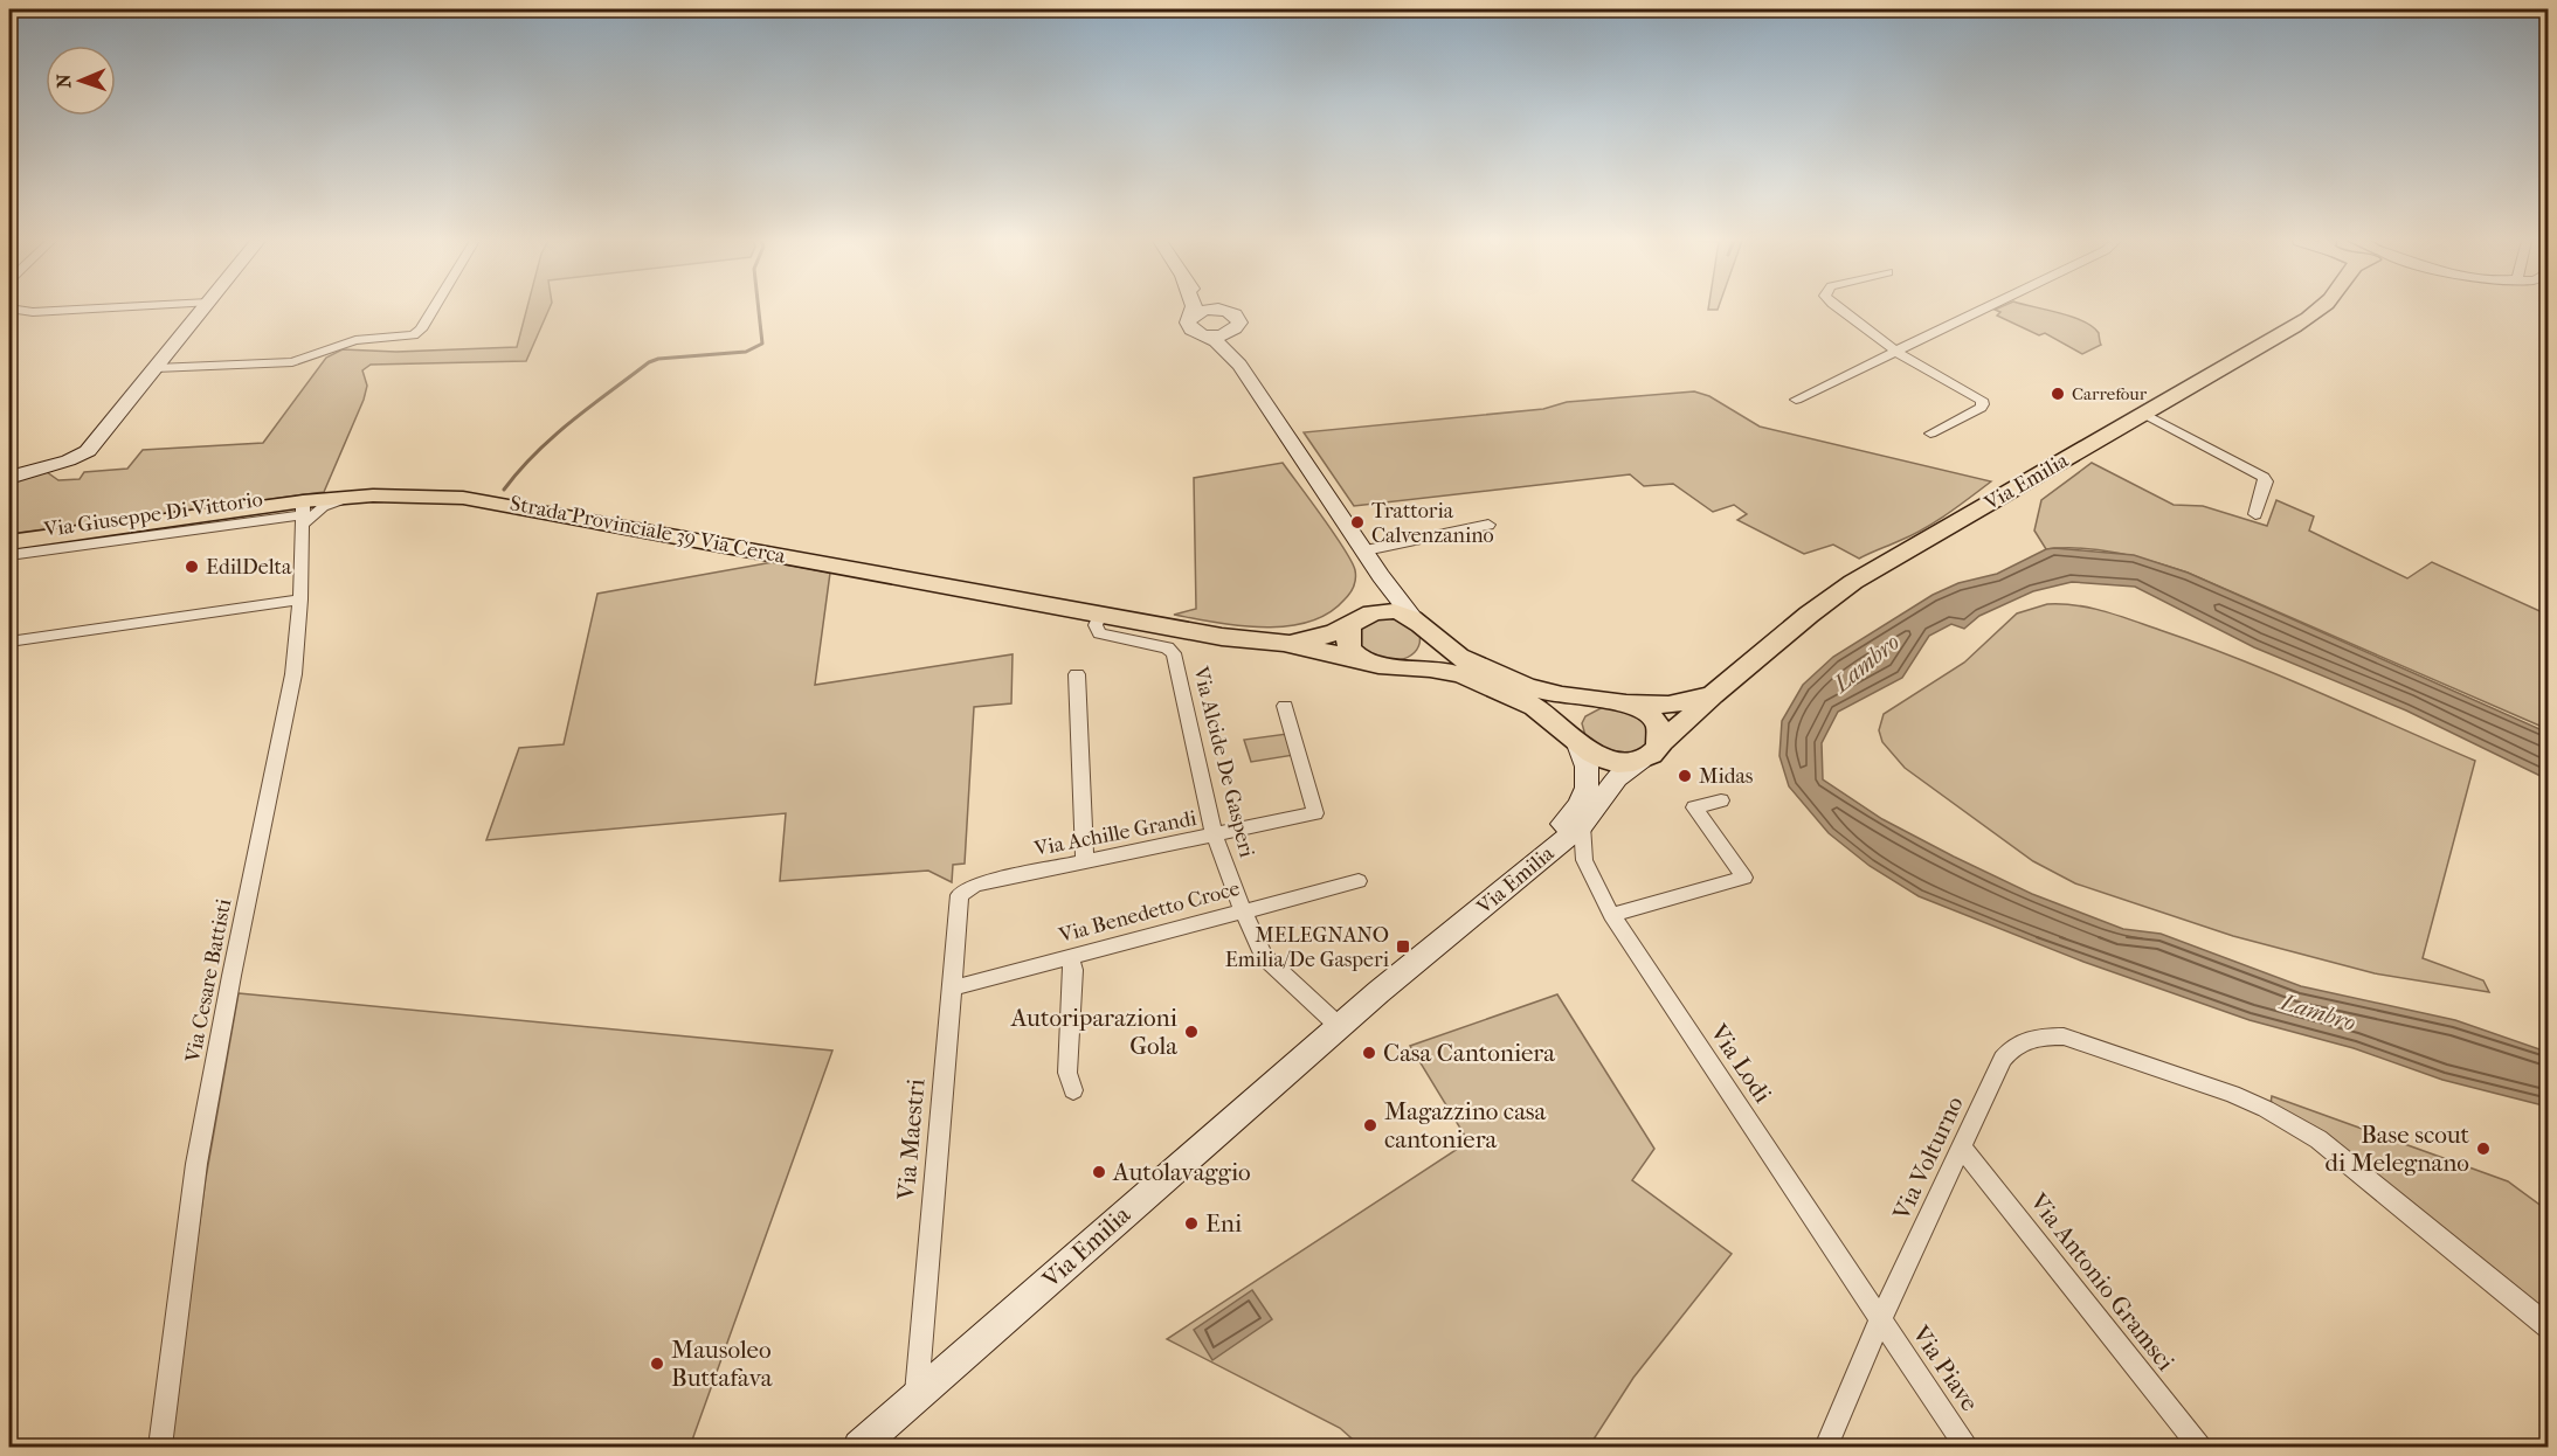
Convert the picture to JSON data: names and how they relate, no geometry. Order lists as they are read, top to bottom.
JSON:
{
  "streets": {
    "main road": ["Via Emilia", "Strada Provinciale 39 Via Cerca"],
    "street": [
      "Via Giuseppe Di Vittorio",
      "Via Alcide De Gasperi",
      "Via Achille Grandi",
      "Via Benedetto Croce",
      "Via Cesare Battisti",
      "Via Lodi",
      "Via Maestri",
      "Via Volturno",
      "Via Antonio Gramsci",
      "Via Piave"
    ]
  },
  "crossings": [
    ["Via Emilia", "Strada Provinciale 39 Via Cerca"],
    ["Via Emilia", "Via Alcide De Gasperi"],
    ["Via Emilia", "Via Lodi"],
    ["Via Emilia", "Via Maestri"],
    ["Via Giuseppe Di Vittorio", "Strada Provinciale 39 Via Cerca"],
    ["Via Giuseppe Di Vittorio", "Via Cesare Battisti"],
    ["Strada Provinciale 39 Via Cerca", "Via Alcide De Gasperi"],
    ["Strada Provinciale 39 Via Cerca", "Via Cesare Battisti"],
    ["Via Alcide De Gasperi", "Via Achille Grandi"],
    ["Via Alcide De Gasperi", "Via Benedetto Croce"],
    ["Via Achille Grandi", "Via Maestri"],
    ["Via Benedetto Croce", "Via Maestri"],
    ["Via Lodi", "Via Volturno"],
    ["Via Lodi", "Via Piave"],
    ["Via Volturno", "Via Antonio Gramsci"],
    ["Via Volturno", "Via Piave"]
  ],
  "water": ["Lambro"],
  "places": {
    "other": [
      "Carrefour",
      "Trattoria Calvenzanino",
      "EdilDelta",
      "Midas",
      "Autoriparazioni Gola",
      "Casa Cantoniera",
      "Magazzino casa cantoniera",
      "Base scout di Melegnano",
      "Autolavaggio",
      "Eni",
      "Mausoleo Buttafava"
    ],
    "transit": ["MELEGNANO Emilia/De Gasperi"]
  },
  "north": "left"
}
